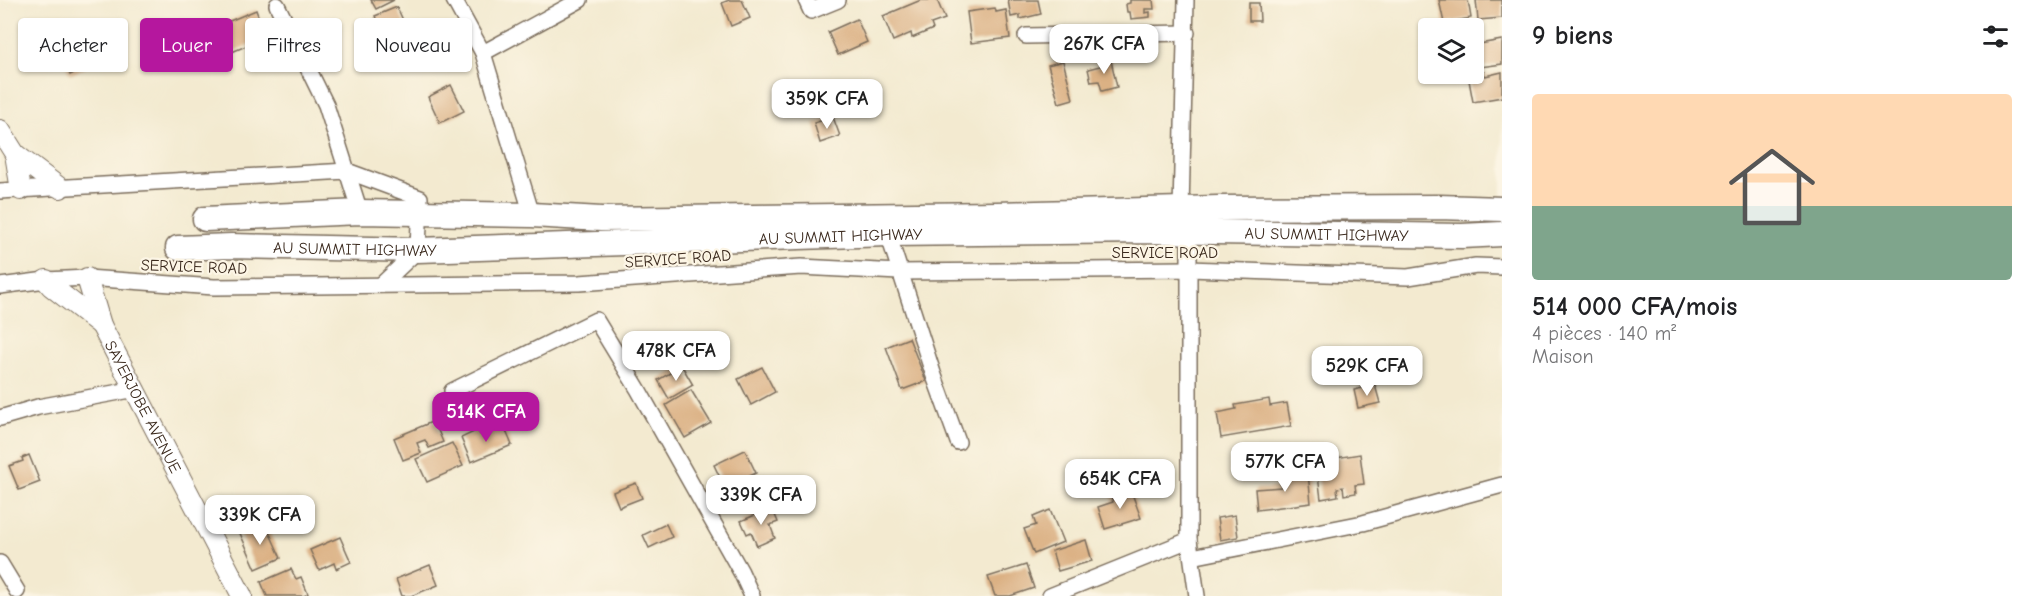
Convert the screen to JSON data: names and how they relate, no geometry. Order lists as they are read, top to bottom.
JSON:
{
  "streets": {
    "main road": ["AU SUMMIT HIGHWAY"],
    "street": ["SERVICE ROAD", "SAYERJOBE AVENUE"]
  },
  "crossings": [
    ["SERVICE ROAD", "SAYERJOBE AVENUE"]
  ],
  "page": {
    "heading": "9 biens",
    "chip": [
      "Acheter",
      "Louer",
      "Filtres",
      "Nouveau"
    ],
    "price": [
      "267K CFA",
      "359K CFA",
      "478K CFA",
      "529K CFA",
      "514K CFA",
      "577K CFA",
      "654K CFA",
      "339K CFA",
      "339K CFA"
    ],
    "list": [
      {
        "name": "514 000 CFA/mois",
        "note": "4 pièces · 140 m² · Maison"
      }
    ]
  }
}
